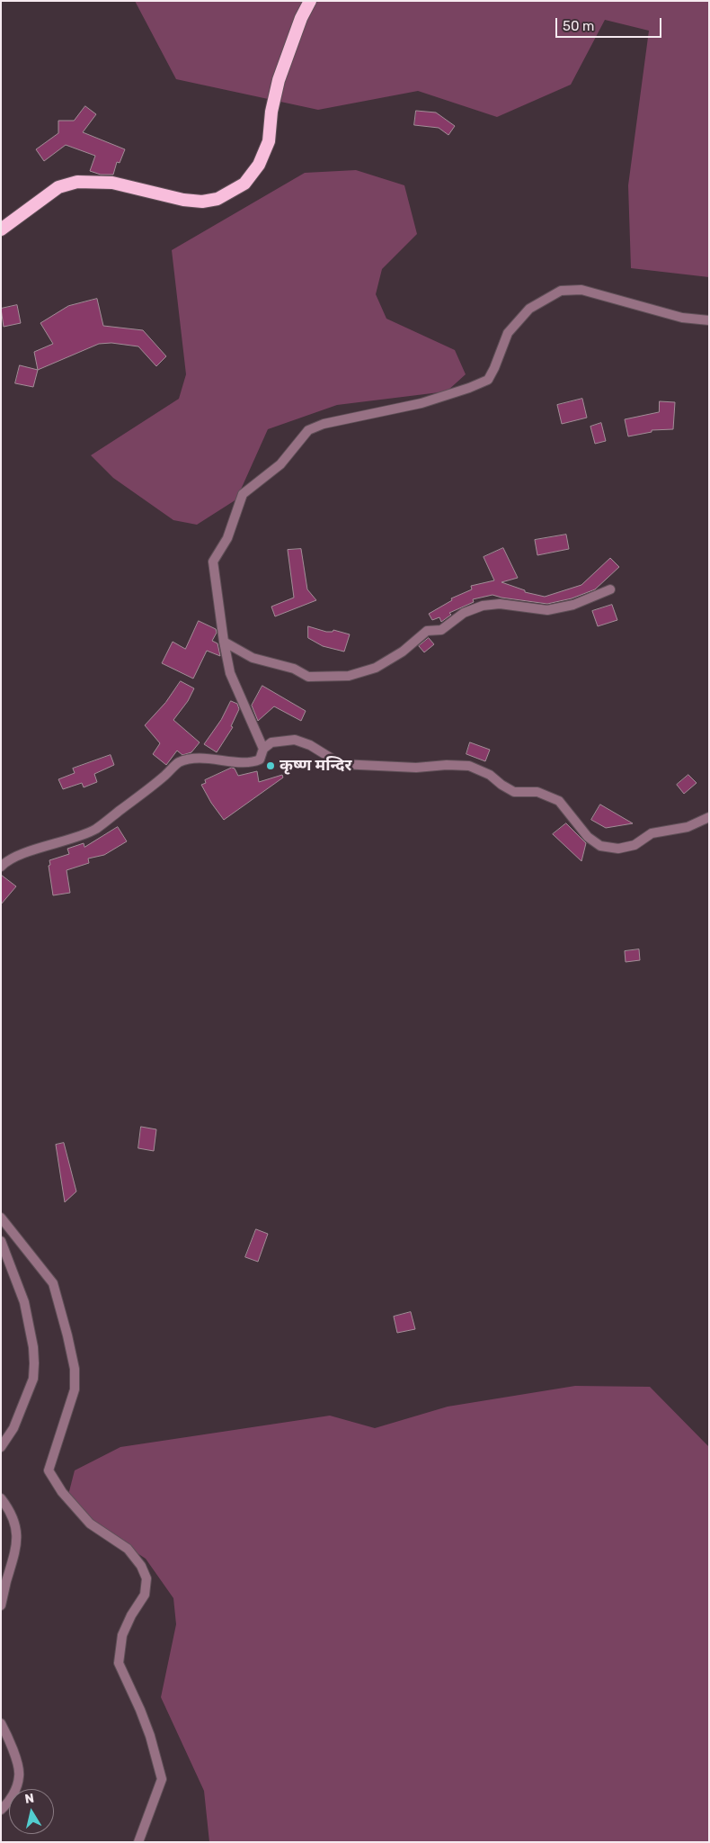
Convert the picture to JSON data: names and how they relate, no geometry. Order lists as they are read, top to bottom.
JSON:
{
  "places": ["कृष्ण मन्दिर"],
  "scale_bar": "50 m",
  "north": "top"
}
